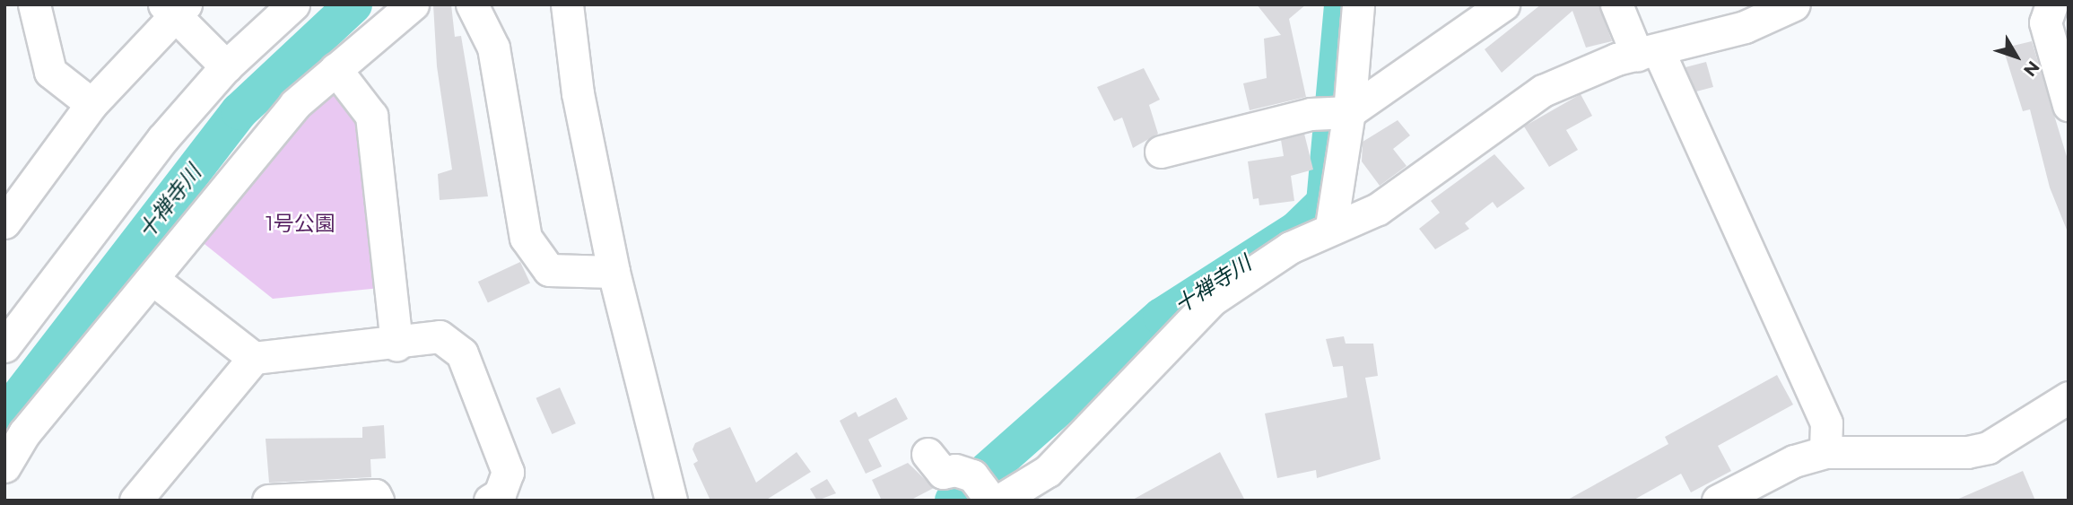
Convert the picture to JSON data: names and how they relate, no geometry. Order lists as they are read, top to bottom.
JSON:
{
  "water": ["十禅寺川"],
  "parks": ["1号公園"],
  "north": "bottom right"
}
